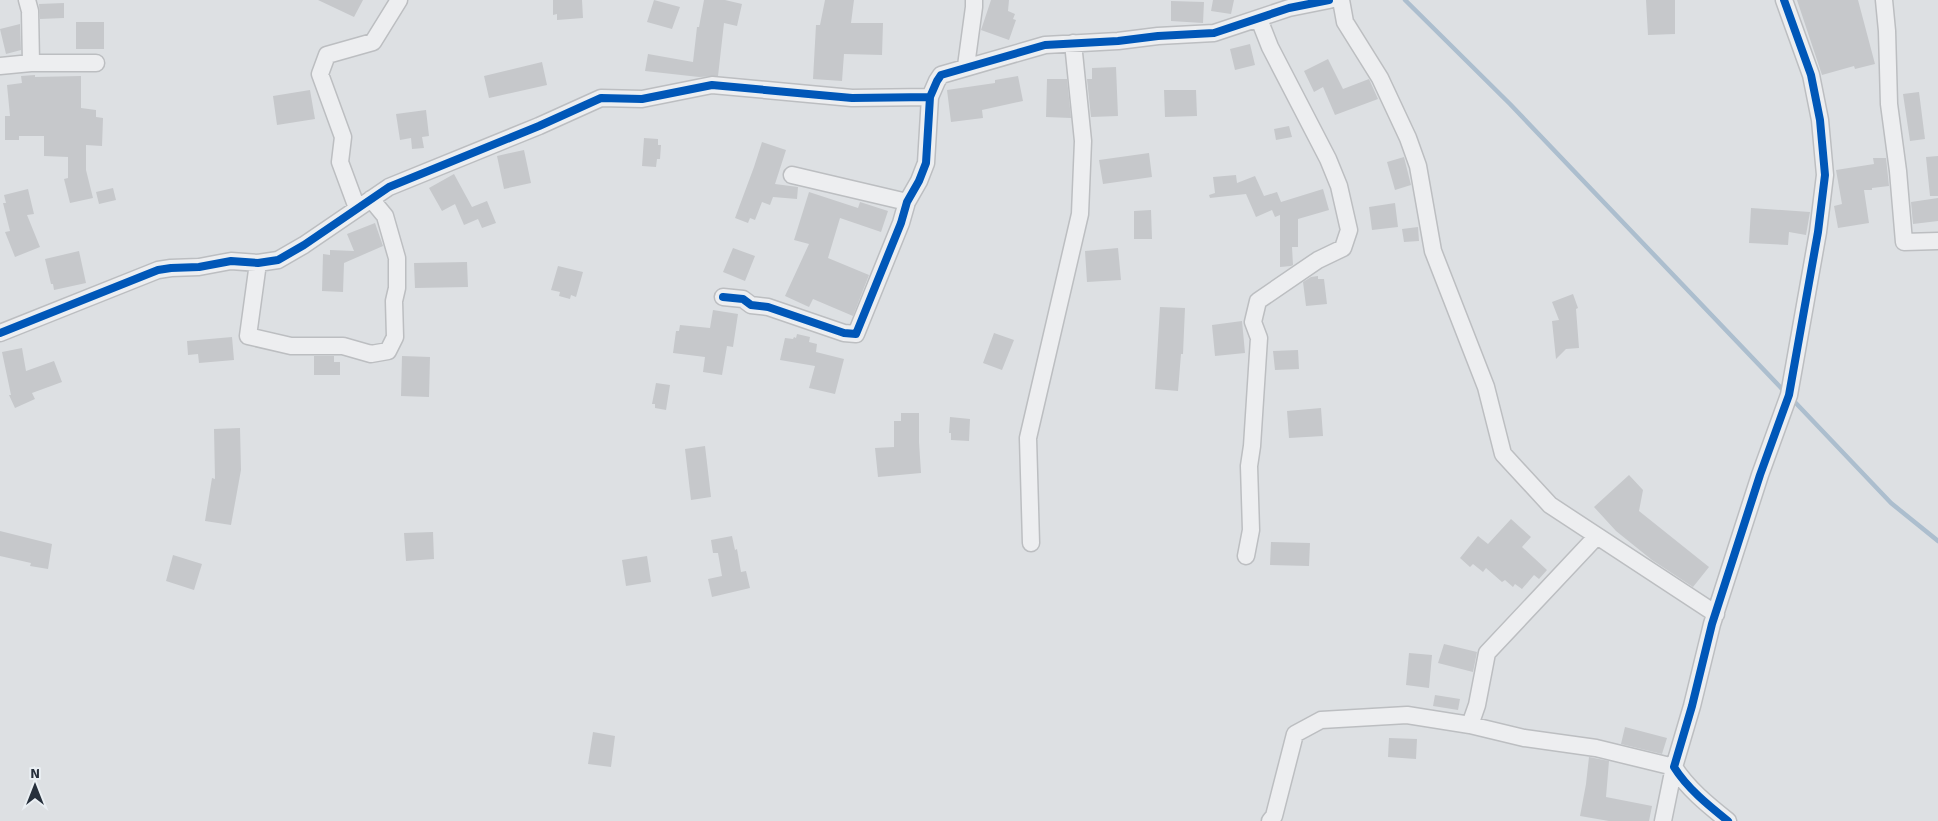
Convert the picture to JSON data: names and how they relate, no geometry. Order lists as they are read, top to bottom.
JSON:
{
  "north": "top"
}
